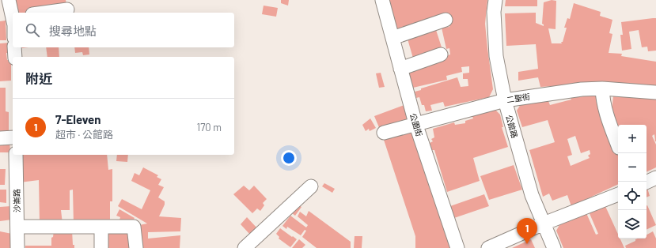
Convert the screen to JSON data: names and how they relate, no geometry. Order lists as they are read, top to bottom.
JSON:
{
  "streets": {
    "street": [
      "二聖街",
      "公園街",
      "公館路",
      "沙崙路"
    ]
  },
  "crossings": [
    ["二聖街", "公園街"],
    ["二聖街", "公館路"]
  ],
  "page": {
    "search": "搜尋地點",
    "heading": "附近",
    "list": [
      {
        "mark": "1",
        "name": "7-Eleven",
        "note": "超市 · 公館路",
        "value": "170 m"
      }
    ],
    "map_buttons": ["+", "−"],
    "pins": "1"
  }
}
